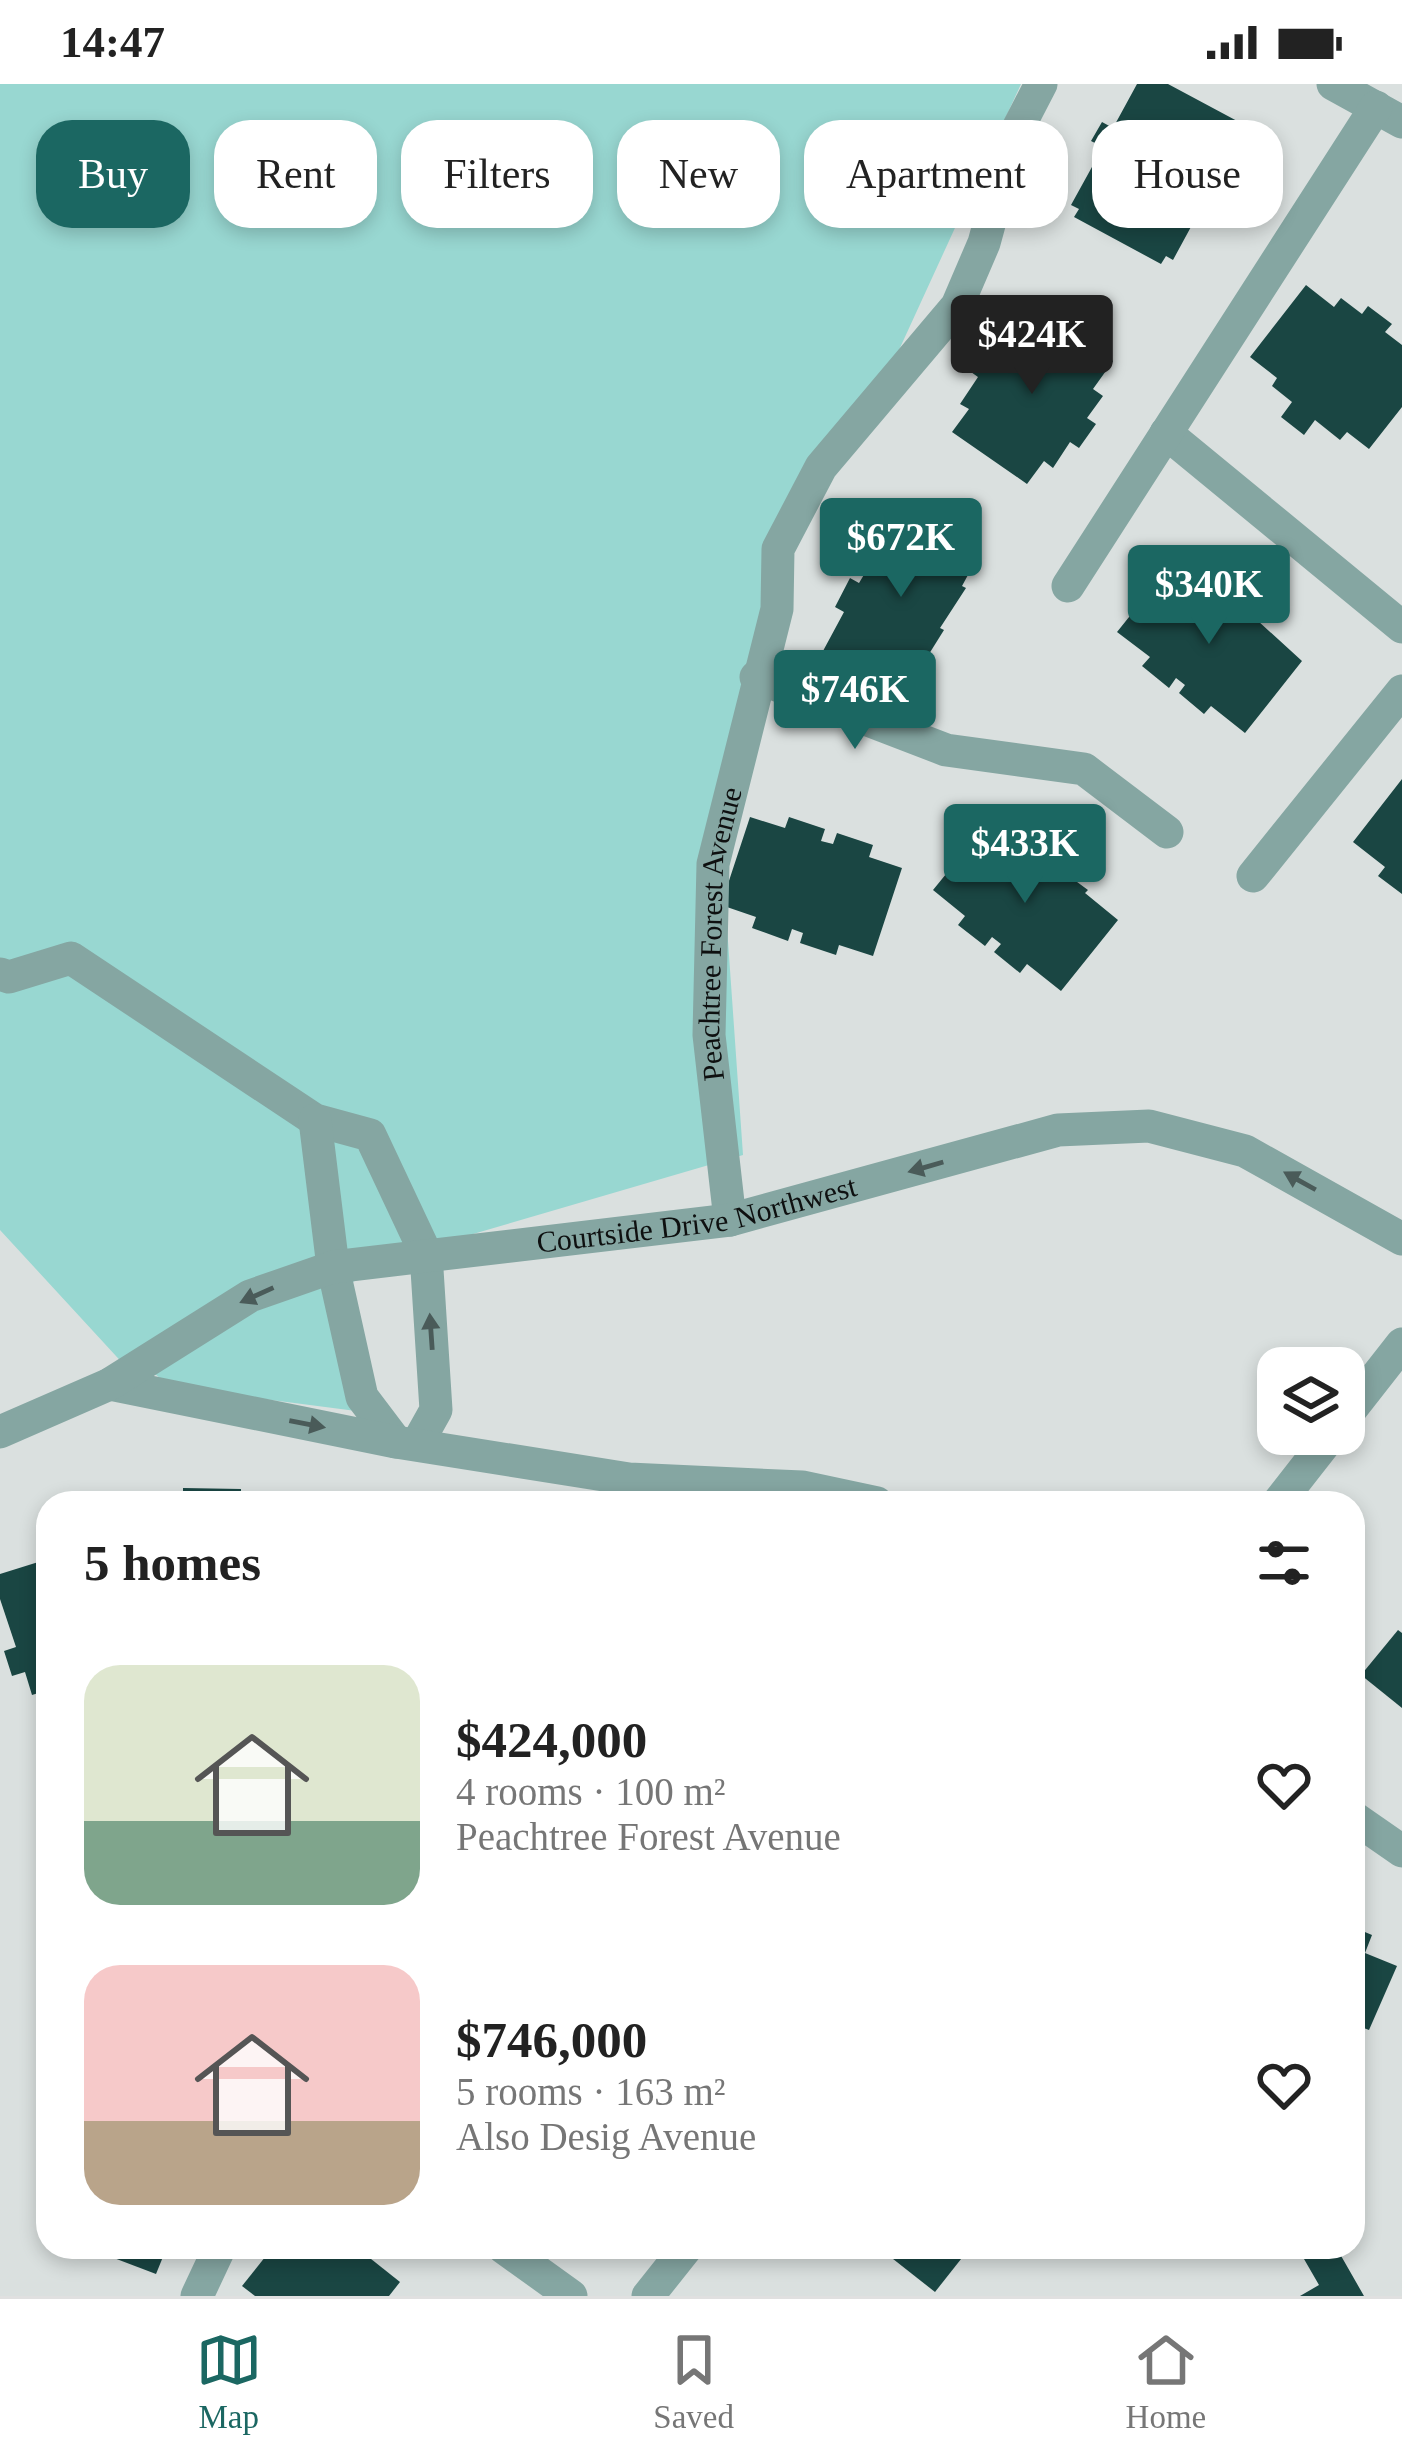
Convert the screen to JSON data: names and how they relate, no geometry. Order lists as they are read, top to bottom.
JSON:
{
  "streets": {
    "street": ["Peachtree Forest Avenue", "Courtside Drive Northwest"]
  },
  "crossings": [
    ["Peachtree Forest Avenue", "Courtside Drive Northwest"]
  ],
  "page": {
    "status": "14:47",
    "chip": [
      "Buy",
      "Rent",
      "Filters",
      "New",
      "Apartment",
      "House"
    ],
    "price": [
      "$424K",
      "$672K",
      "$340K",
      "$746K",
      "$433K"
    ],
    "heading": "5 homes",
    "list": [
      {
        "name": "$424,000",
        "note": "4 rooms · 100 m² · Peachtree Forest Avenue"
      },
      {
        "name": "$746,000",
        "note": "5 rooms · 163 m² · Also Desig Avenue"
      }
    ],
    "tabs": ["Map", "Saved", "Home"]
  }
}
